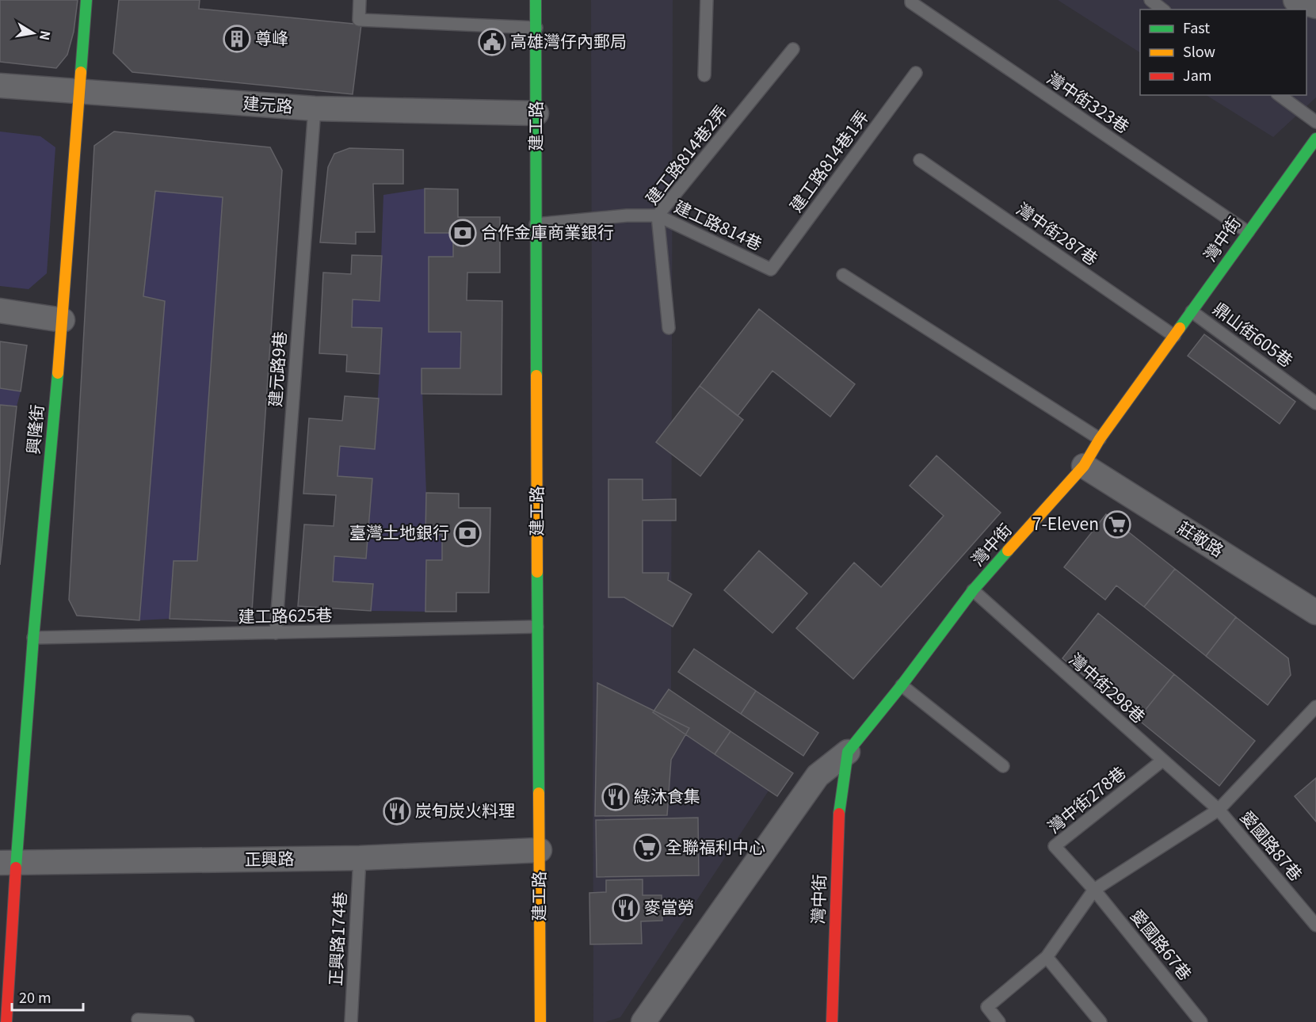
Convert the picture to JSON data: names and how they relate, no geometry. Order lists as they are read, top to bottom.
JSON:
{
  "streets": {
    "street": [
      "建元路",
      "建工路",
      "灣中街",
      "興隆街",
      "莊敬路",
      "正興路"
    ],
    "lane": [
      "灣中街323巷",
      "建工路814巷2弄",
      "建工路814巷1弄",
      "建工路814巷",
      "灣中街287巷",
      "鼎山街605巷",
      "建元路9巷",
      "建工路625巷",
      "灣中街298巷",
      "灣中街278巷",
      "愛國路87巷",
      "正興路174巷",
      "愛國路67巷"
    ]
  },
  "crossings": [
    ["灣中街323巷", "灣中街"],
    ["建元路", "建工路"],
    ["建元路", "建元路9巷"],
    ["建元路", "興隆街"],
    ["建工路", "建工路814巷"],
    ["建工路", "建工路625巷"],
    ["建工路", "正興路"],
    ["建工路814巷2弄", "建工路814巷"],
    ["建工路814巷1弄", "建工路814巷"],
    ["灣中街287巷", "灣中街"],
    ["灣中街", "鼎山街605巷"],
    ["灣中街", "莊敬路"],
    ["灣中街", "灣中街298巷"],
    ["建元路9巷", "建工路625巷"],
    ["興隆街", "建工路625巷"],
    ["興隆街", "正興路"],
    ["灣中街298巷", "灣中街278巷"],
    ["灣中街298巷", "愛國路87巷"],
    ["灣中街278巷", "愛國路67巷"],
    ["正興路", "正興路174巷"]
  ],
  "places": {
    "building": ["尊峰"],
    "public building": ["高雄灣仔內郵局"],
    "bank": ["合作金庫商業銀行", "臺灣土地銀行"],
    "supermarket": ["7-Eleven", "全聯福利中心"],
    "restaurant": ["綠沐食集", "炭旬炭火料理", "麥當勞"]
  },
  "legend": ["Fast", "Slow", "Jam"],
  "scale_bar": "20 m",
  "north": "right"
}
